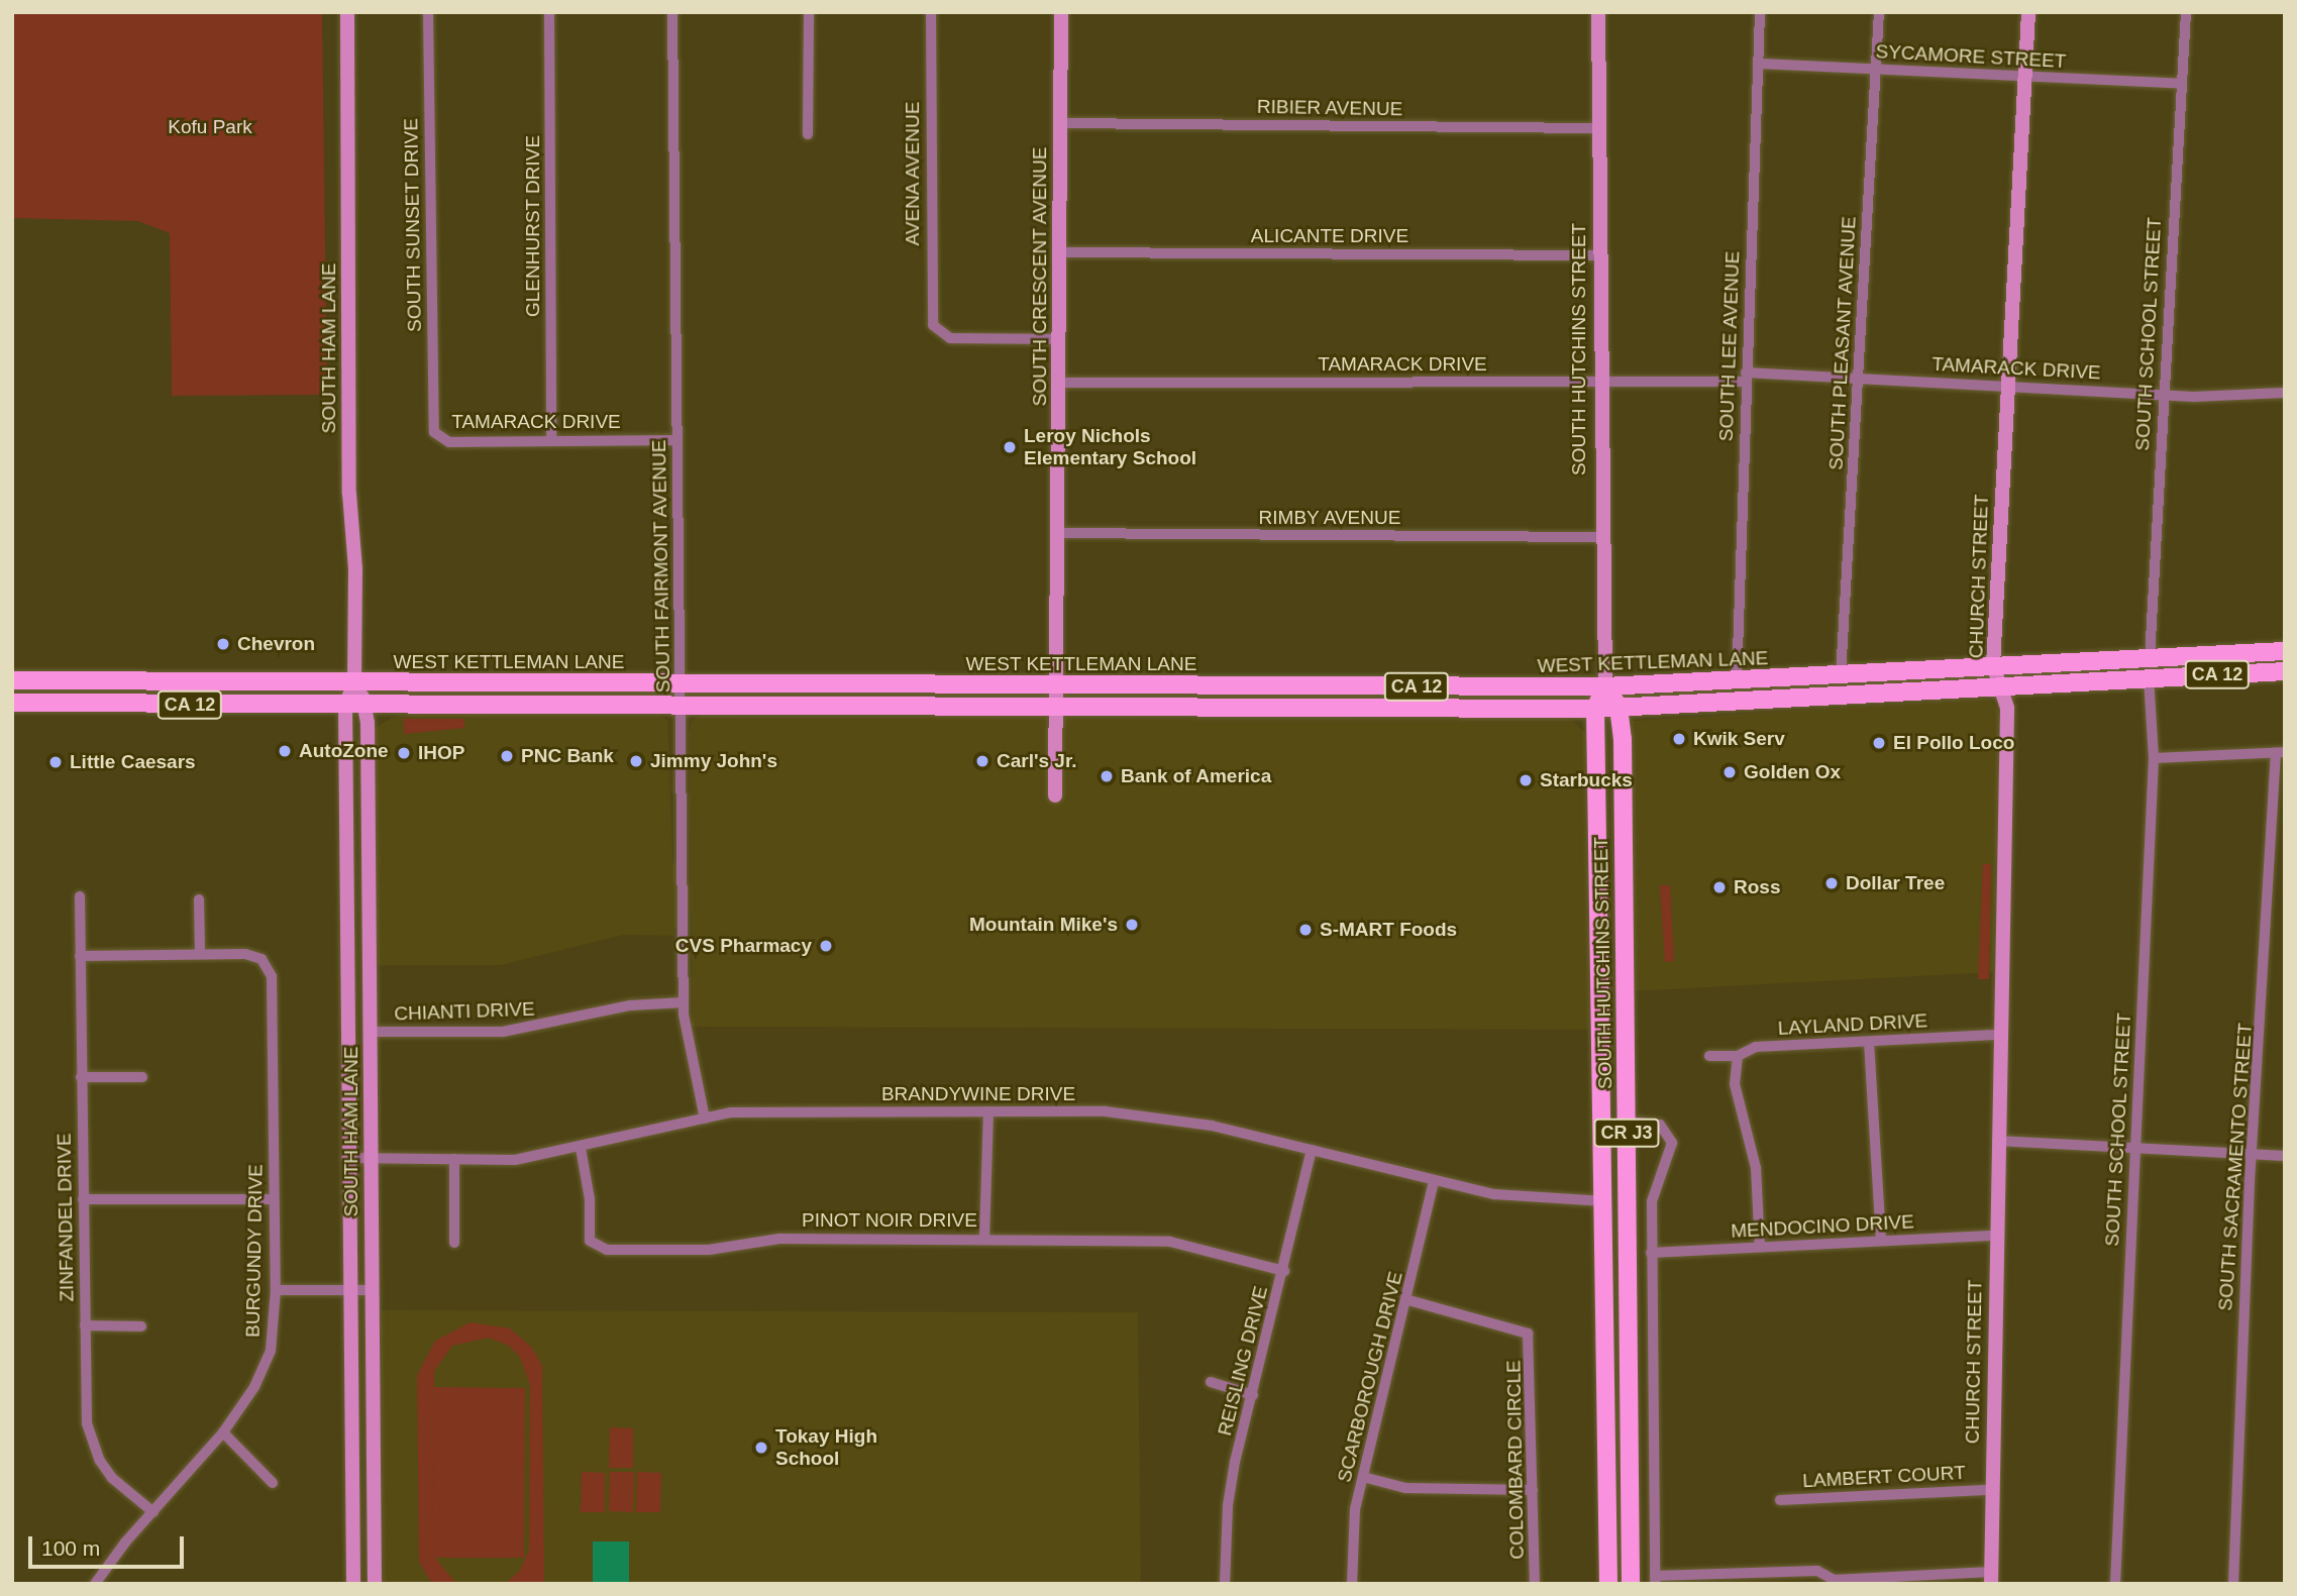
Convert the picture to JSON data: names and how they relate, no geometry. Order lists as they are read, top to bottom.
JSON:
{
  "streets": {
    "main road": [
      "SOUTH CRESCENT AVENUE",
      "SOUTH HAM LANE",
      "SOUTH HUTCHINS STREET",
      "CHURCH STREET",
      "WEST KETTLEMAN LANE",
      "CA 12",
      "CR J3"
    ],
    "street": [
      "SYCAMORE STREET",
      "RIBIER AVENUE",
      "AVENA AVENUE",
      "SOUTH SUNSET DRIVE",
      "GLENHURST DRIVE",
      "ALICANTE DRIVE",
      "SOUTH SCHOOL STREET",
      "SOUTH PLEASANT AVENUE",
      "SOUTH LEE AVENUE",
      "TAMARACK DRIVE",
      "RIMBY AVENUE",
      "SOUTH FAIRMONT AVENUE",
      "CHIANTI DRIVE",
      "LAYLAND DRIVE",
      "BRANDYWINE DRIVE",
      "SOUTH SACRAMENTO STREET",
      "ZINFANDEL DRIVE",
      "PINOT NOIR DRIVE",
      "MENDOCINO DRIVE",
      "BURGUNDY DRIVE",
      "REISLING DRIVE",
      "SCARBOROUGH DRIVE",
      "COLOMBARD CIRCLE",
      "LAMBERT COURT"
    ]
  },
  "crossings": [
    ["SYCAMORE STREET", "SOUTH SCHOOL STREET"],
    ["SYCAMORE STREET", "SOUTH PLEASANT AVENUE"],
    ["SYCAMORE STREET", "SOUTH LEE AVENUE"],
    ["SYCAMORE STREET", "CHURCH STREET"],
    ["RIBIER AVENUE", "SOUTH CRESCENT AVENUE"],
    ["RIBIER AVENUE", "SOUTH HUTCHINS STREET"],
    ["AVENA AVENUE", "SOUTH CRESCENT AVENUE"],
    ["SOUTH SUNSET DRIVE", "TAMARACK DRIVE"],
    ["GLENHURST DRIVE", "TAMARACK DRIVE"],
    ["ALICANTE DRIVE", "SOUTH CRESCENT AVENUE"],
    ["ALICANTE DRIVE", "SOUTH HUTCHINS STREET"],
    ["SOUTH CRESCENT AVENUE", "TAMARACK DRIVE"],
    ["SOUTH CRESCENT AVENUE", "RIMBY AVENUE"],
    ["SOUTH CRESCENT AVENUE", "WEST KETTLEMAN LANE"],
    ["SOUTH CRESCENT AVENUE", "CA 12"],
    ["SOUTH SCHOOL STREET", "TAMARACK DRIVE"],
    ["SOUTH SCHOOL STREET", "WEST KETTLEMAN LANE"],
    ["SOUTH SCHOOL STREET", "CA 12"],
    ["SOUTH PLEASANT AVENUE", "TAMARACK DRIVE"],
    ["SOUTH PLEASANT AVENUE", "WEST KETTLEMAN LANE"],
    ["SOUTH LEE AVENUE", "TAMARACK DRIVE"],
    ["SOUTH LEE AVENUE", "WEST KETTLEMAN LANE"],
    ["SOUTH HAM LANE", "WEST KETTLEMAN LANE"],
    ["SOUTH HAM LANE", "CA 12"],
    ["SOUTH HAM LANE", "CHIANTI DRIVE"],
    ["SOUTH HAM LANE", "BRANDYWINE DRIVE"],
    ["SOUTH HUTCHINS STREET", "TAMARACK DRIVE"],
    ["SOUTH HUTCHINS STREET", "RIMBY AVENUE"],
    ["SOUTH HUTCHINS STREET", "WEST KETTLEMAN LANE"],
    ["SOUTH HUTCHINS STREET", "CA 12"],
    ["SOUTH HUTCHINS STREET", "BRANDYWINE DRIVE"],
    ["TAMARACK DRIVE", "SOUTH FAIRMONT AVENUE"],
    ["TAMARACK DRIVE", "CHURCH STREET"],
    ["SOUTH FAIRMONT AVENUE", "WEST KETTLEMAN LANE"],
    ["SOUTH FAIRMONT AVENUE", "CA 12"],
    ["SOUTH FAIRMONT AVENUE", "CHIANTI DRIVE"],
    ["SOUTH FAIRMONT AVENUE", "BRANDYWINE DRIVE"],
    ["CHURCH STREET", "WEST KETTLEMAN LANE"],
    ["CHURCH STREET", "CA 12"],
    ["CHURCH STREET", "LAYLAND DRIVE"],
    ["CHURCH STREET", "MENDOCINO DRIVE"],
    ["CHURCH STREET", "LAMBERT COURT"],
    ["WEST KETTLEMAN LANE", "CA 12"],
    ["BRANDYWINE DRIVE", "PINOT NOIR DRIVE"],
    ["BRANDYWINE DRIVE", "REISLING DRIVE"],
    ["BRANDYWINE DRIVE", "SCARBOROUGH DRIVE"],
    ["ZINFANDEL DRIVE", "BURGUNDY DRIVE"],
    ["PINOT NOIR DRIVE", "REISLING DRIVE"],
    ["SCARBOROUGH DRIVE", "COLOMBARD CIRCLE"]
  ],
  "parks": ["Kofu Park"],
  "places": [
    "Leroy Nichols Elementary School",
    "Chevron",
    "Kwik Serv",
    "El Pollo Loco",
    "AutoZone",
    "IHOP",
    "PNC Bank",
    "Jimmy John's",
    "Carl's Jr.",
    "Little Caesars",
    "Golden Ox",
    "Bank of America",
    "Starbucks",
    "Dollar Tree",
    "Ross",
    "Mountain Mike's",
    "S-MART Foods",
    "CVS Pharmacy",
    "Tokay High School"
  ],
  "scale_bar": "100 m"
}
